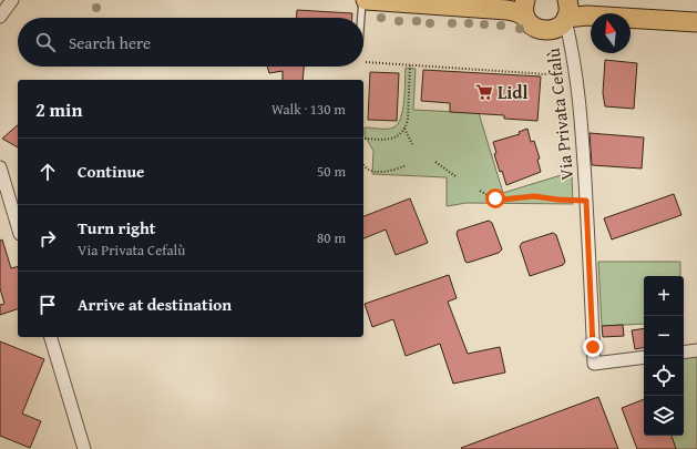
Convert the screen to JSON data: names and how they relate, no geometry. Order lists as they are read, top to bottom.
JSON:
{
  "streets": {
    "street": ["Via Privata Cefalù"]
  },
  "places": {
    "supermarket": ["Lidl"]
  },
  "north": "top",
  "page": {
    "search": "Search here",
    "heading": ["2 min", "Walk · 130 m"],
    "list": [
      ["Continue", "50 m"],
      ["Turn right", "Via Privata Cefalù", "80 m"],
      "Arrive at destination"
    ],
    "map_buttons": ["+", "−"]
  }
}
